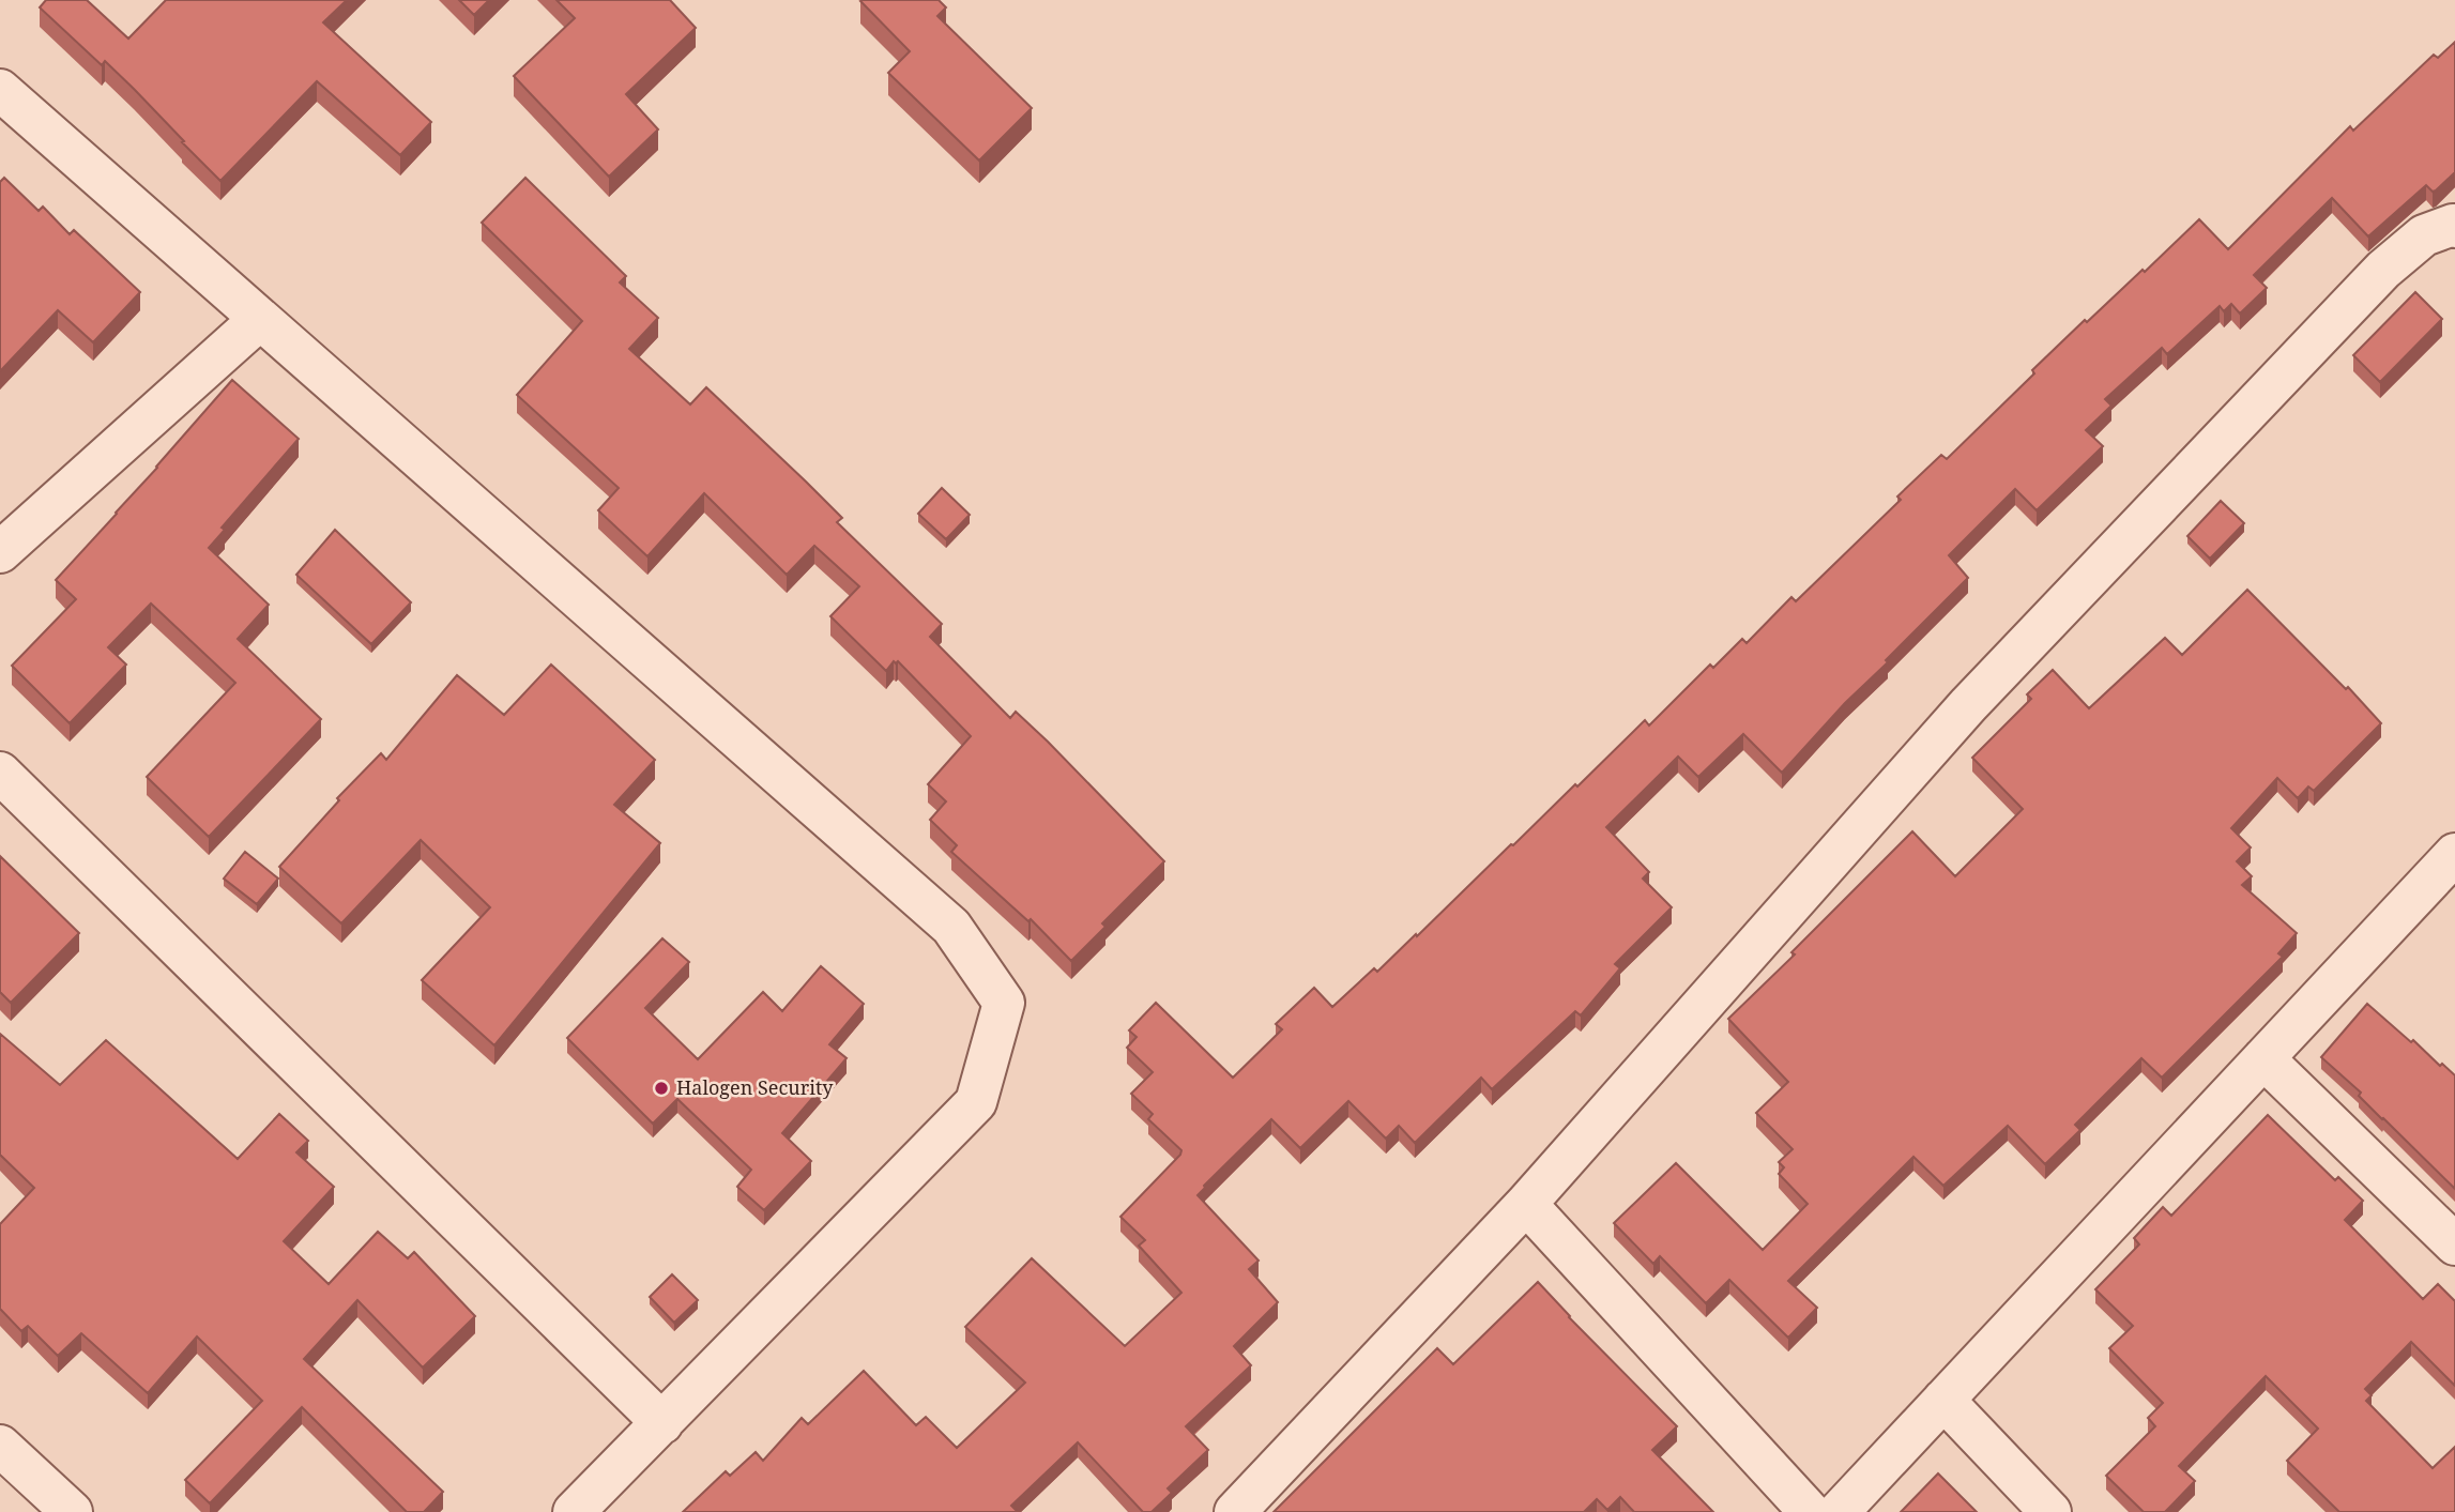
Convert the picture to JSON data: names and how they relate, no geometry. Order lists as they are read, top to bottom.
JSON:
{
  "places": ["Halogen Security"]
}
